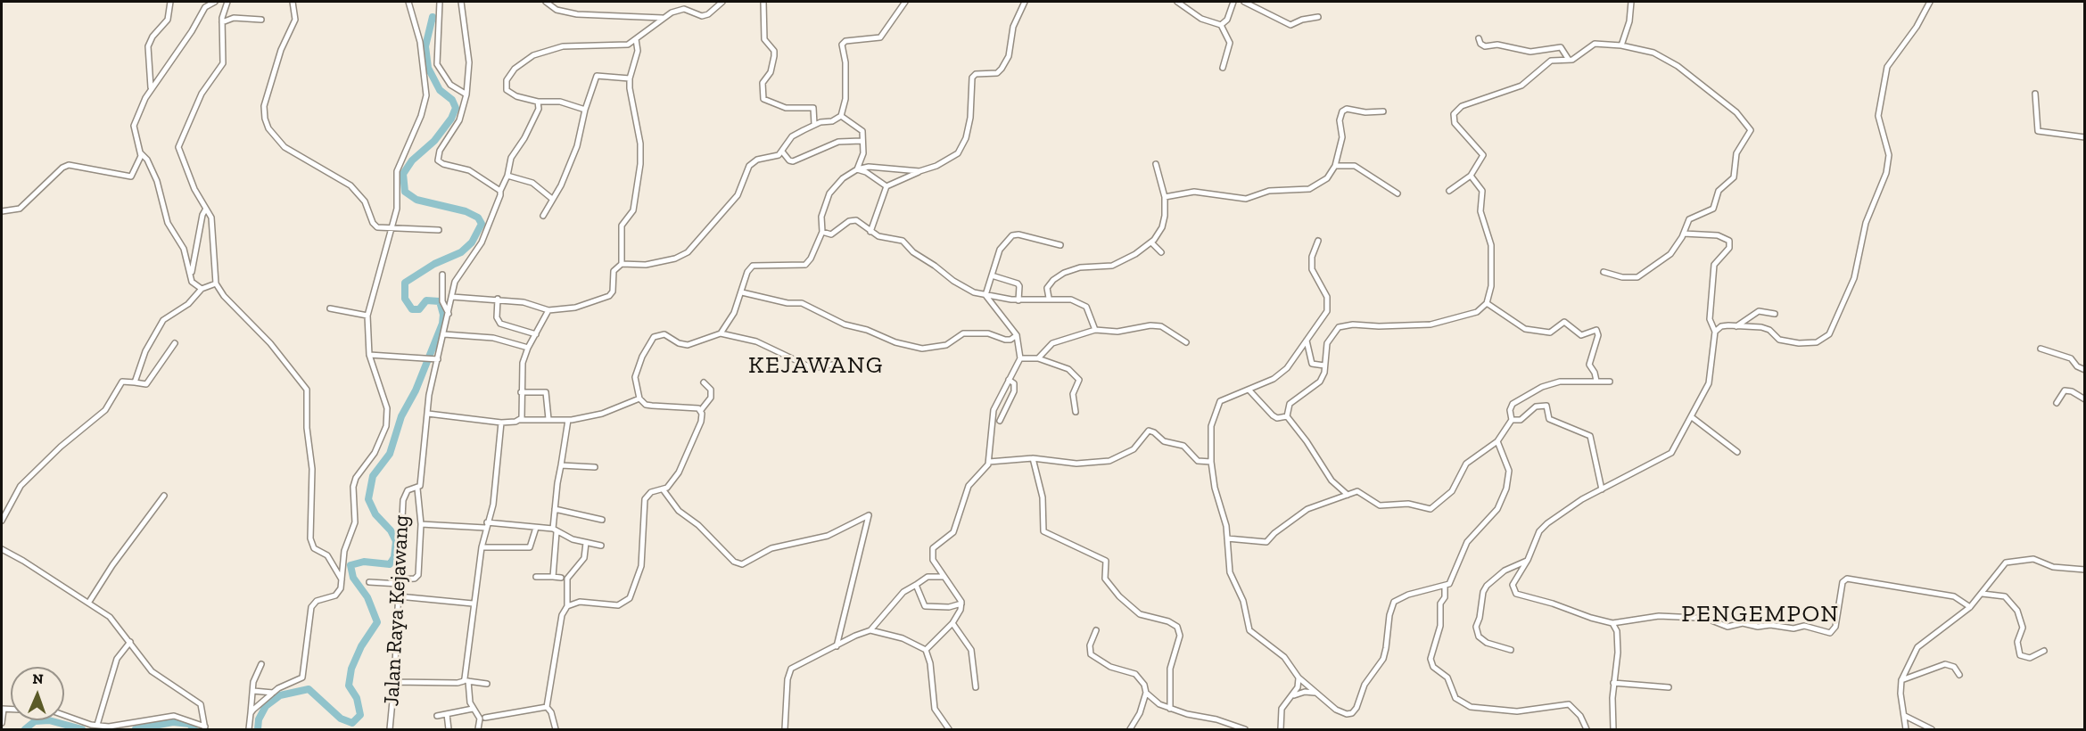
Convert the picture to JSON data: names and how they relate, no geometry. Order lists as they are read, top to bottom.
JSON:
{
  "streets": {
    "street": ["Jalan Raya Kejawang"]
  },
  "districts": ["KEJAWANG", "PENGEMPON"],
  "north": "top"
}
